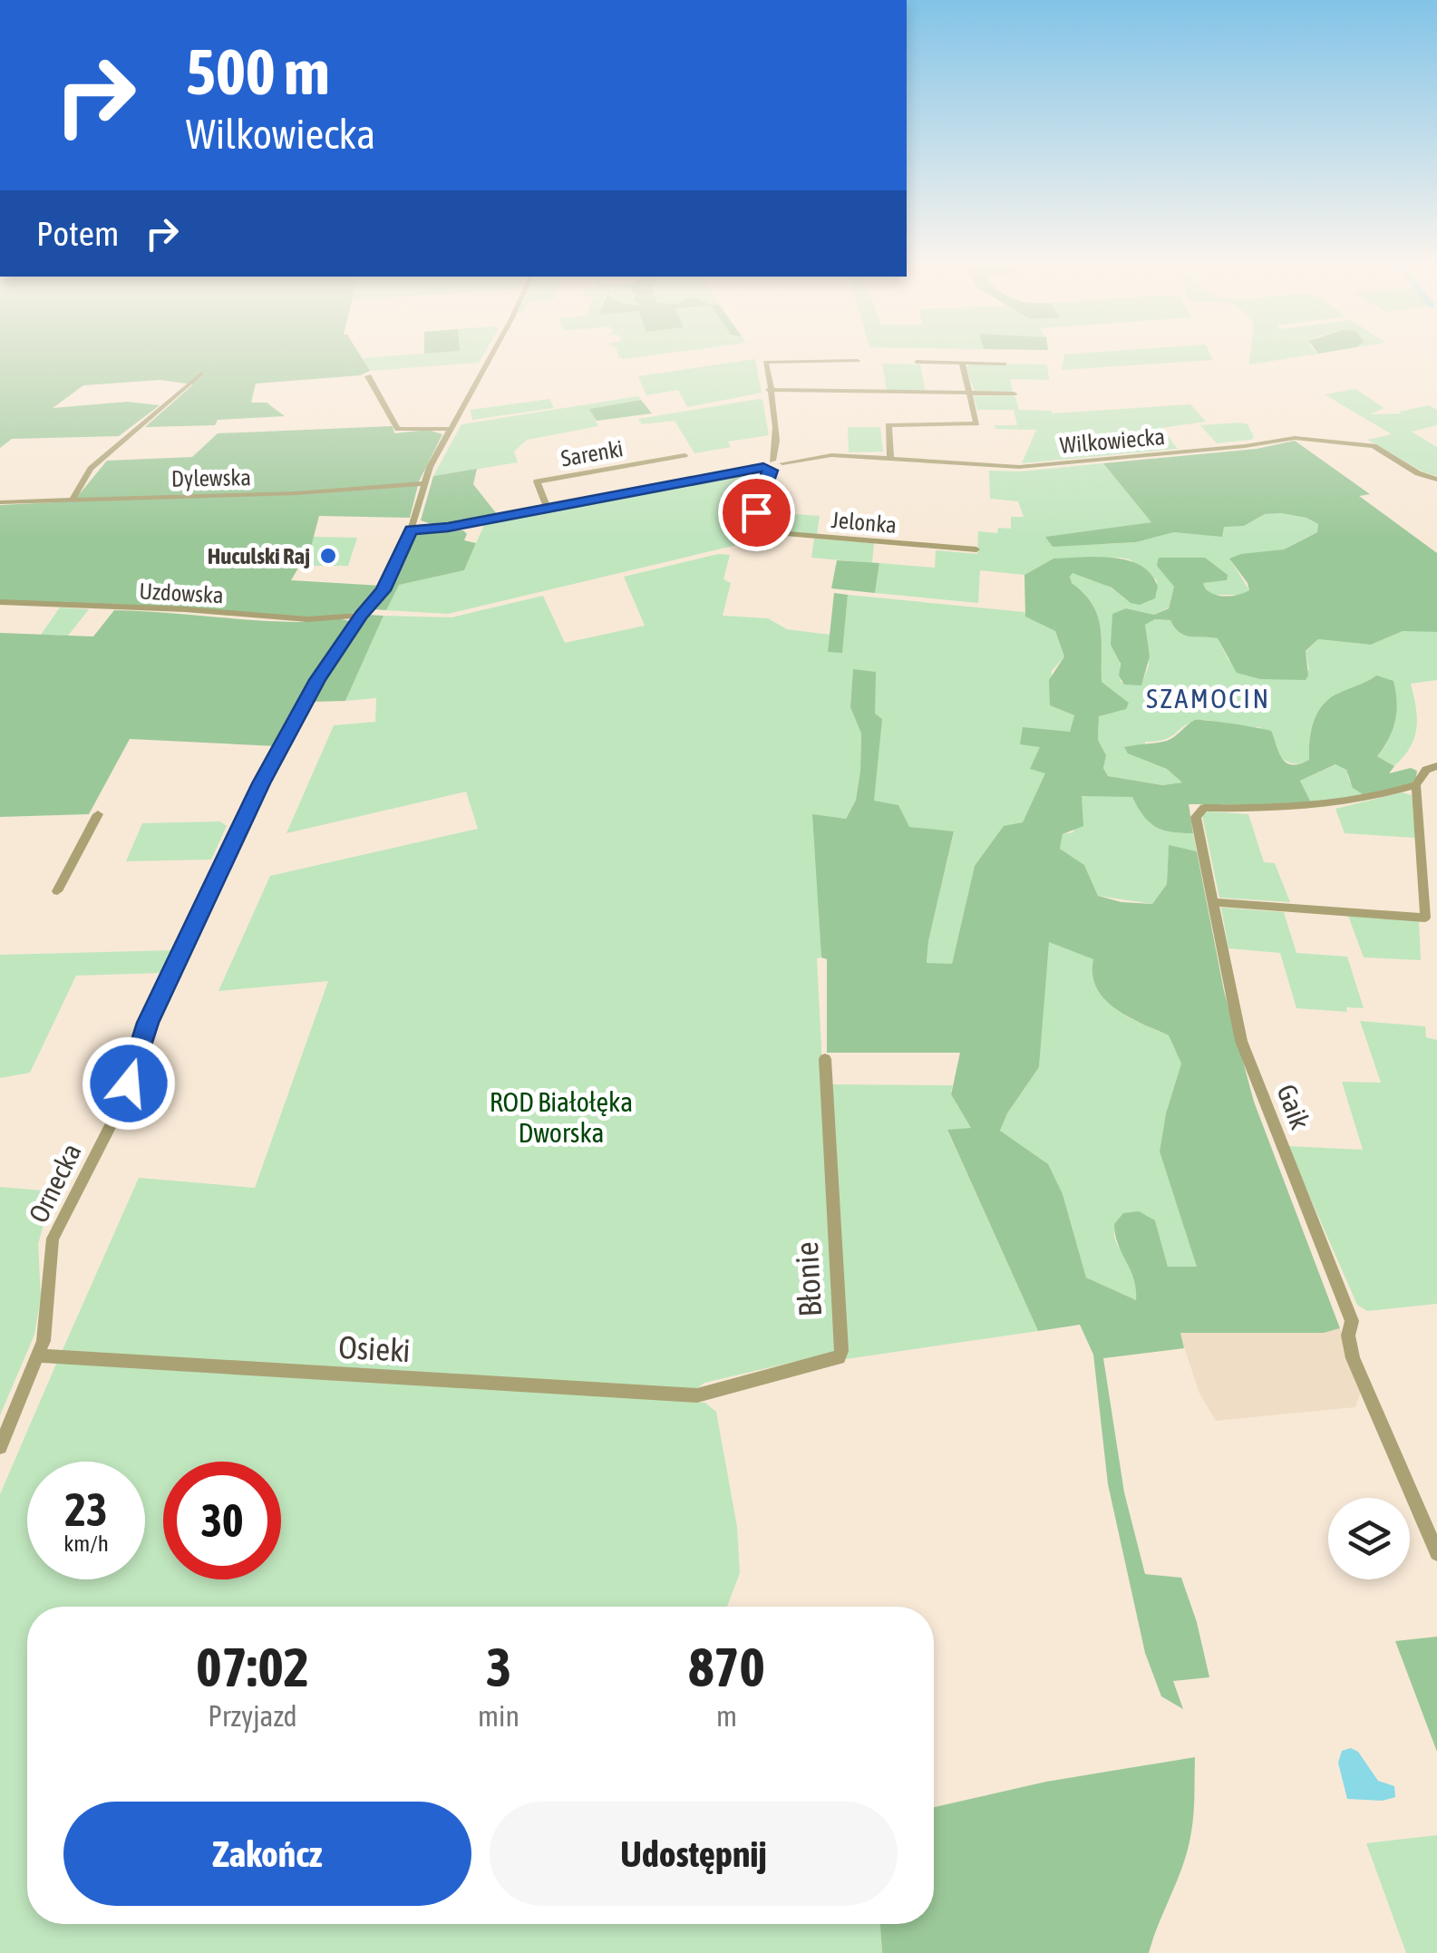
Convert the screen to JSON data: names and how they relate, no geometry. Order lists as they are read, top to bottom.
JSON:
{
  "streets": {
    "street": [
      "Wilkowiecka",
      "Sarenki",
      "Dylewska",
      "Jelonka",
      "Uzdowska",
      "Gaik",
      "Ornecka",
      "Błonie",
      "Osieki"
    ]
  },
  "crossings": [
    ["Dylewska", "Ornecka"],
    ["Uzdowska", "Ornecka"],
    ["Ornecka", "Osieki"],
    ["Błonie", "Osieki"]
  ],
  "districts": ["SZAMOCIN"],
  "parks": ["ROD Białołęka Dworska"],
  "places": ["Huculski Raj"],
  "page": {
    "turn": ["500 m", "Wilkowiecka"],
    "then": "Potem",
    "speed": "23 km/h",
    "limit": "30",
    "eta": [
      "07:02",
      "Przyjazd",
      "3",
      "min",
      "870",
      "m"
    ],
    "buttons": ["Zakończ", "Udostępnij"]
  }
}
